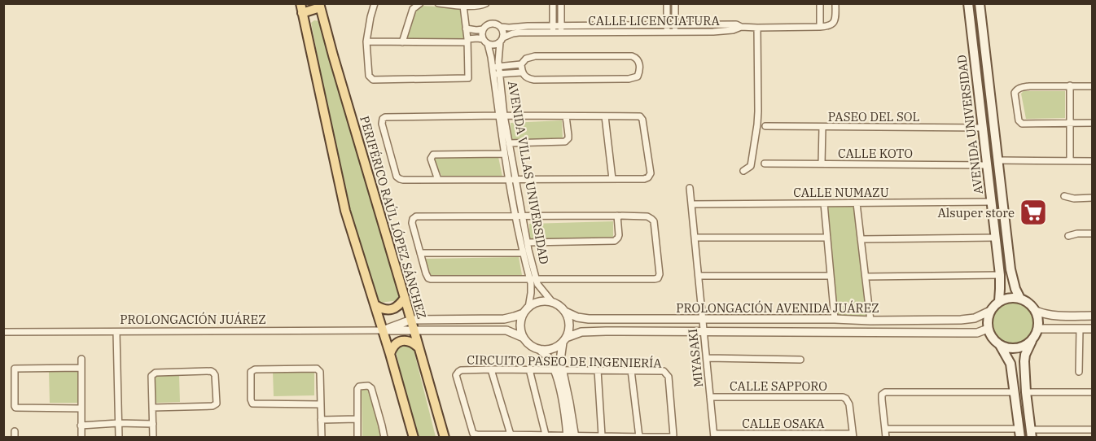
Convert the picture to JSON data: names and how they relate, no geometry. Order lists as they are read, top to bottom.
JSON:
{
  "streets": {
    "main road": ["AVENIDA UNIVERSIDAD", "PERIFÉRICO RAÚL LÓPEZ SÁNCHEZ"],
    "street": [
      "CALLE LICENCIATURA",
      "PASEO DEL SOL",
      "CALLE KOTO",
      "AVENIDA VILLAS UNIVERSIDAD",
      "CALLE NUMAZU",
      "PROLONGACIÓN AVENIDA JUÁREZ",
      "PROLONGACIÓN JUÁREZ",
      "MIYASAKI",
      "CIRCUITO PASEO DE INGENIERÍA",
      "CALLE SAPPORO",
      "CALLE OSAKA"
    ]
  },
  "crossings": [
    ["CALLE LICENCIATURA", "AVENIDA VILLAS UNIVERSIDAD"],
    ["PASEO DEL SOL", "AVENIDA UNIVERSIDAD"],
    ["AVENIDA UNIVERSIDAD", "CALLE KOTO"],
    ["AVENIDA UNIVERSIDAD", "CALLE NUMAZU"],
    ["AVENIDA UNIVERSIDAD", "PROLONGACIÓN AVENIDA JUÁREZ"],
    ["AVENIDA VILLAS UNIVERSIDAD", "PROLONGACIÓN AVENIDA JUÁREZ"],
    ["CALLE NUMAZU", "MIYASAKI"],
    ["PROLONGACIÓN AVENIDA JUÁREZ", "MIYASAKI"],
    ["MIYASAKI", "CALLE SAPPORO"],
    ["MIYASAKI", "CALLE OSAKA"],
    ["CALLE SAPPORO", "CALLE OSAKA"]
  ],
  "places": {
    "supermarket": ["Alsuper store"]
  }
}
